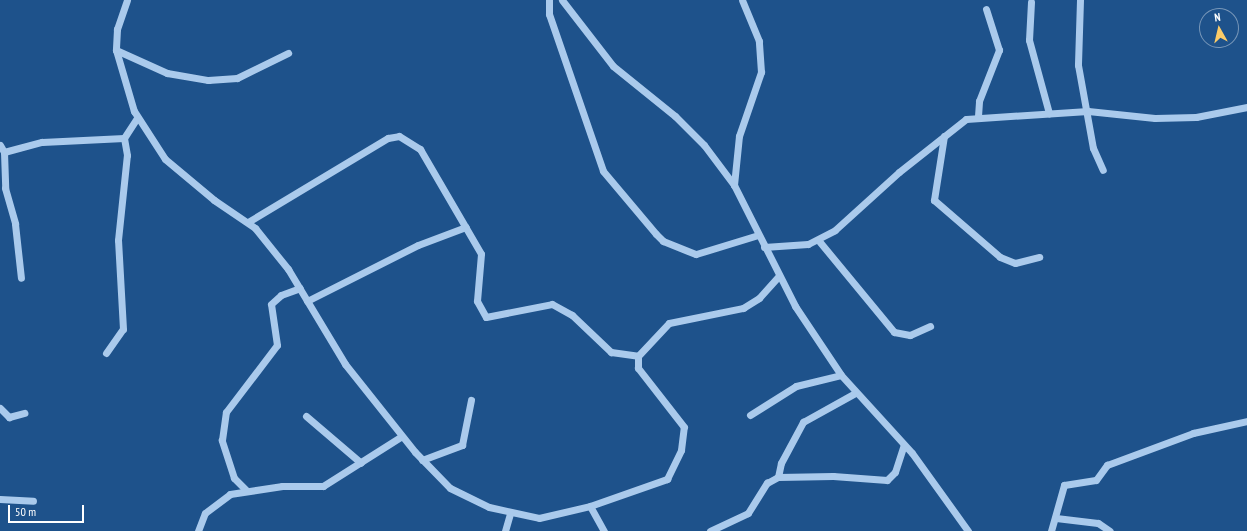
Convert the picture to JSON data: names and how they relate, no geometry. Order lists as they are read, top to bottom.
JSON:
{
  "scale_bar": "50 m",
  "north": "top"
}
